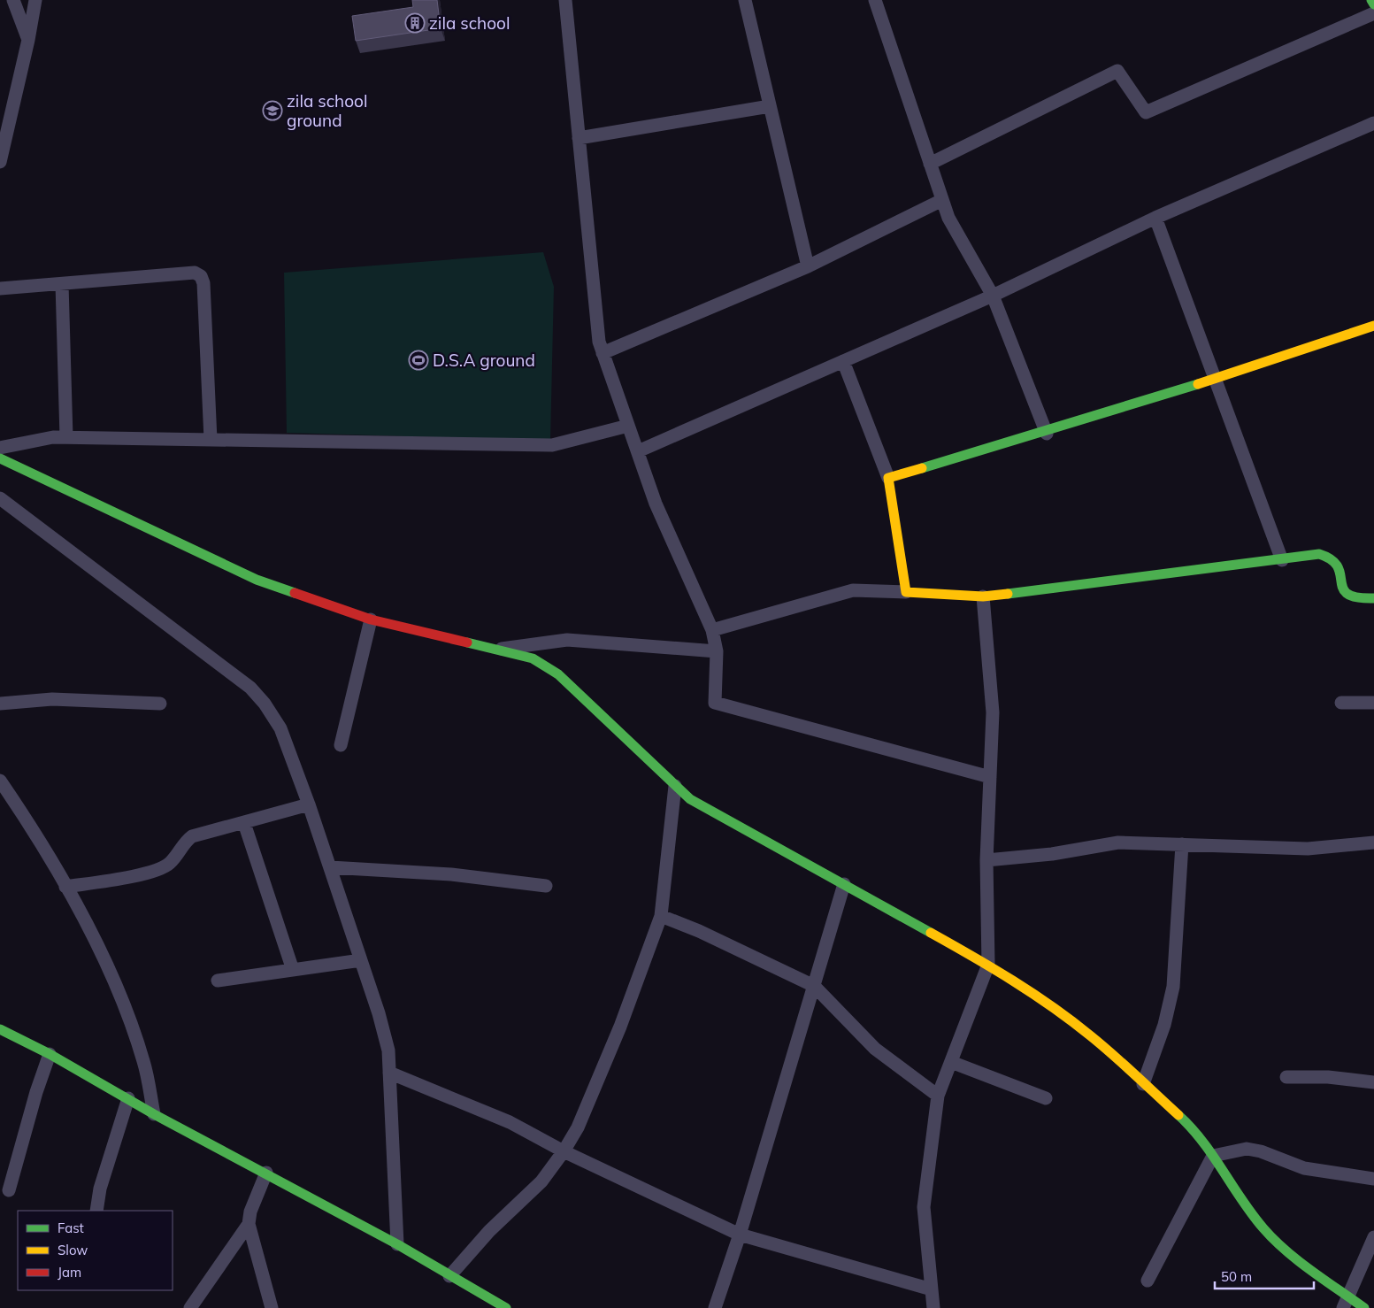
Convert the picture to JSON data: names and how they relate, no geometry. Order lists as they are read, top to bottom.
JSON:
{
  "places": {
    "building": ["zila school"],
    "school or university": ["zila school ground"],
    "sports": ["D.S.A ground"]
  },
  "legend": ["Fast", "Slow", "Jam"],
  "scale_bar": "50 m"
}
